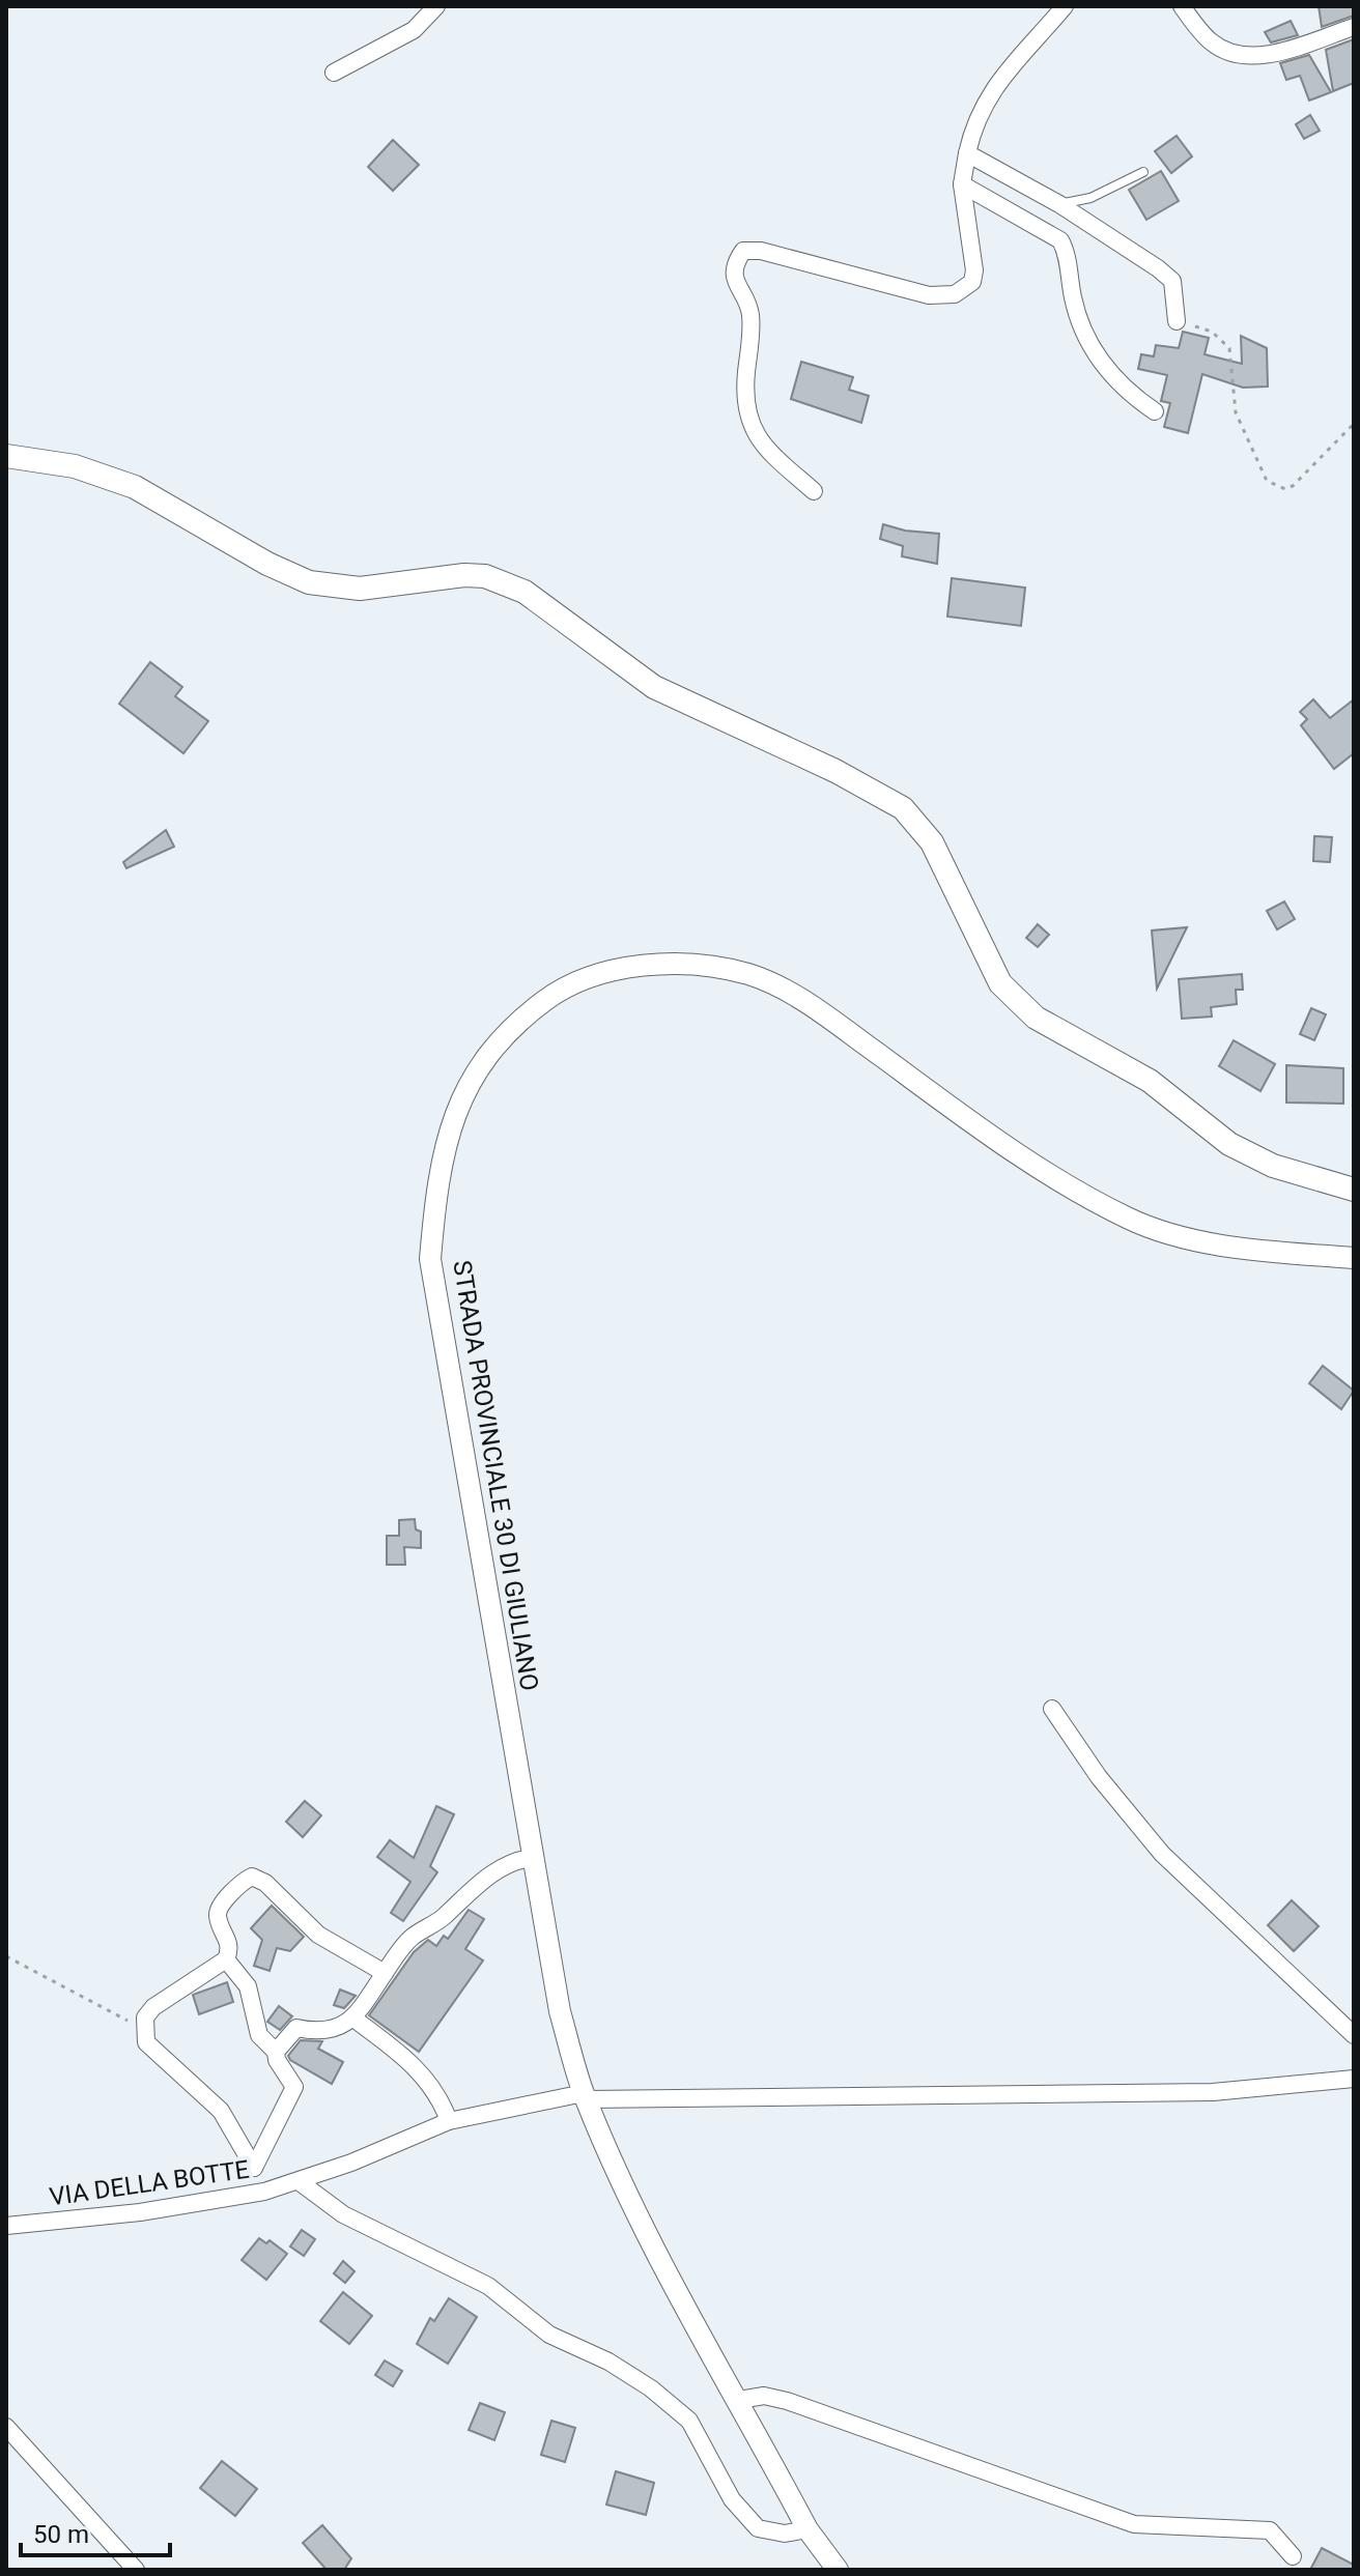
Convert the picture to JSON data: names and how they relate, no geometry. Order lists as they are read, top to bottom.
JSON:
{
  "streets": {
    "street": ["STRADA PROVINCIALE 30 DI GIULIANO", "VIA DELLA BOTTE"]
  },
  "crossings": [
    ["STRADA PROVINCIALE 30 DI GIULIANO", "VIA DELLA BOTTE"]
  ],
  "scale_bar": "50 m"
}
